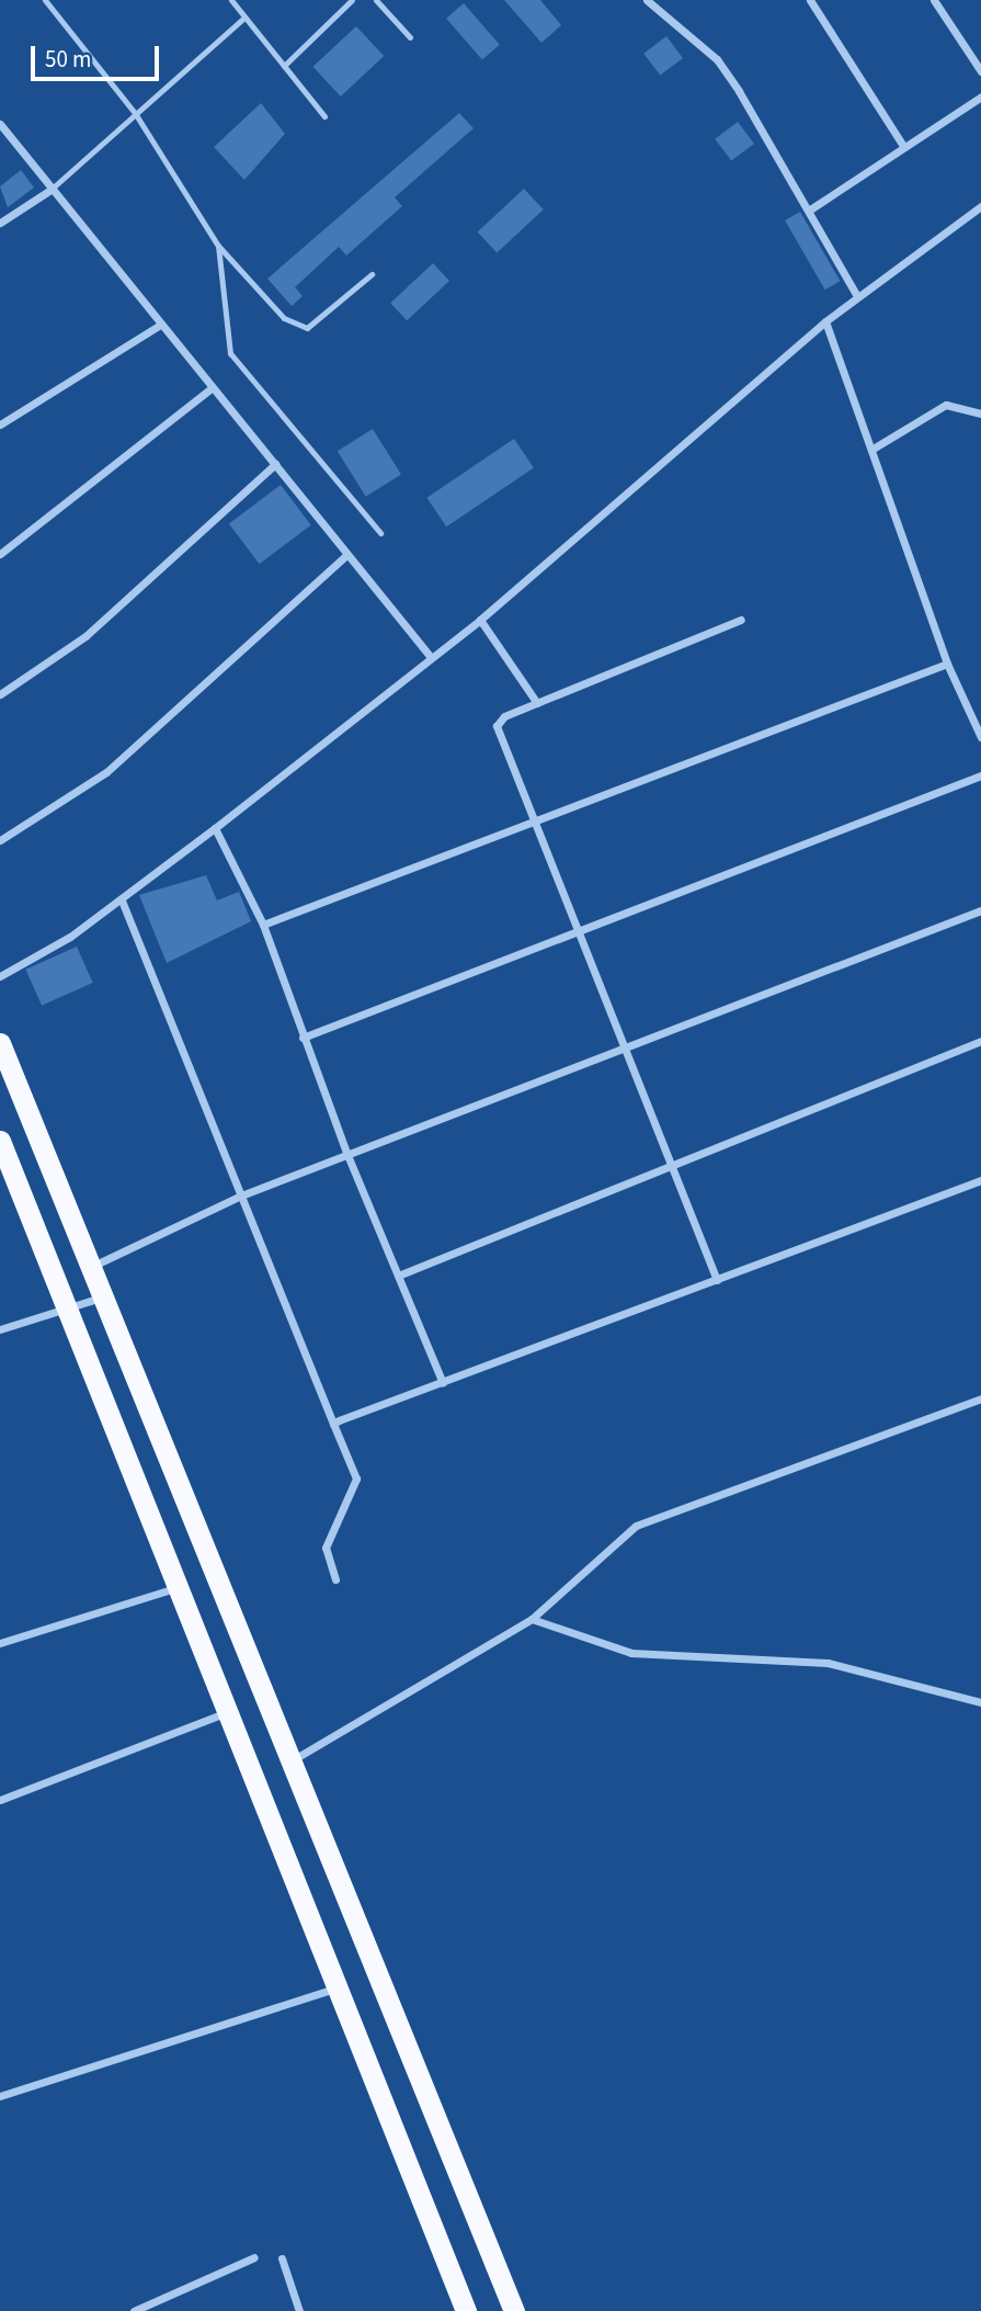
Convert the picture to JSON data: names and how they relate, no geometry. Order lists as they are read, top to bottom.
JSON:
{
  "scale_bar": "50 m"
}
